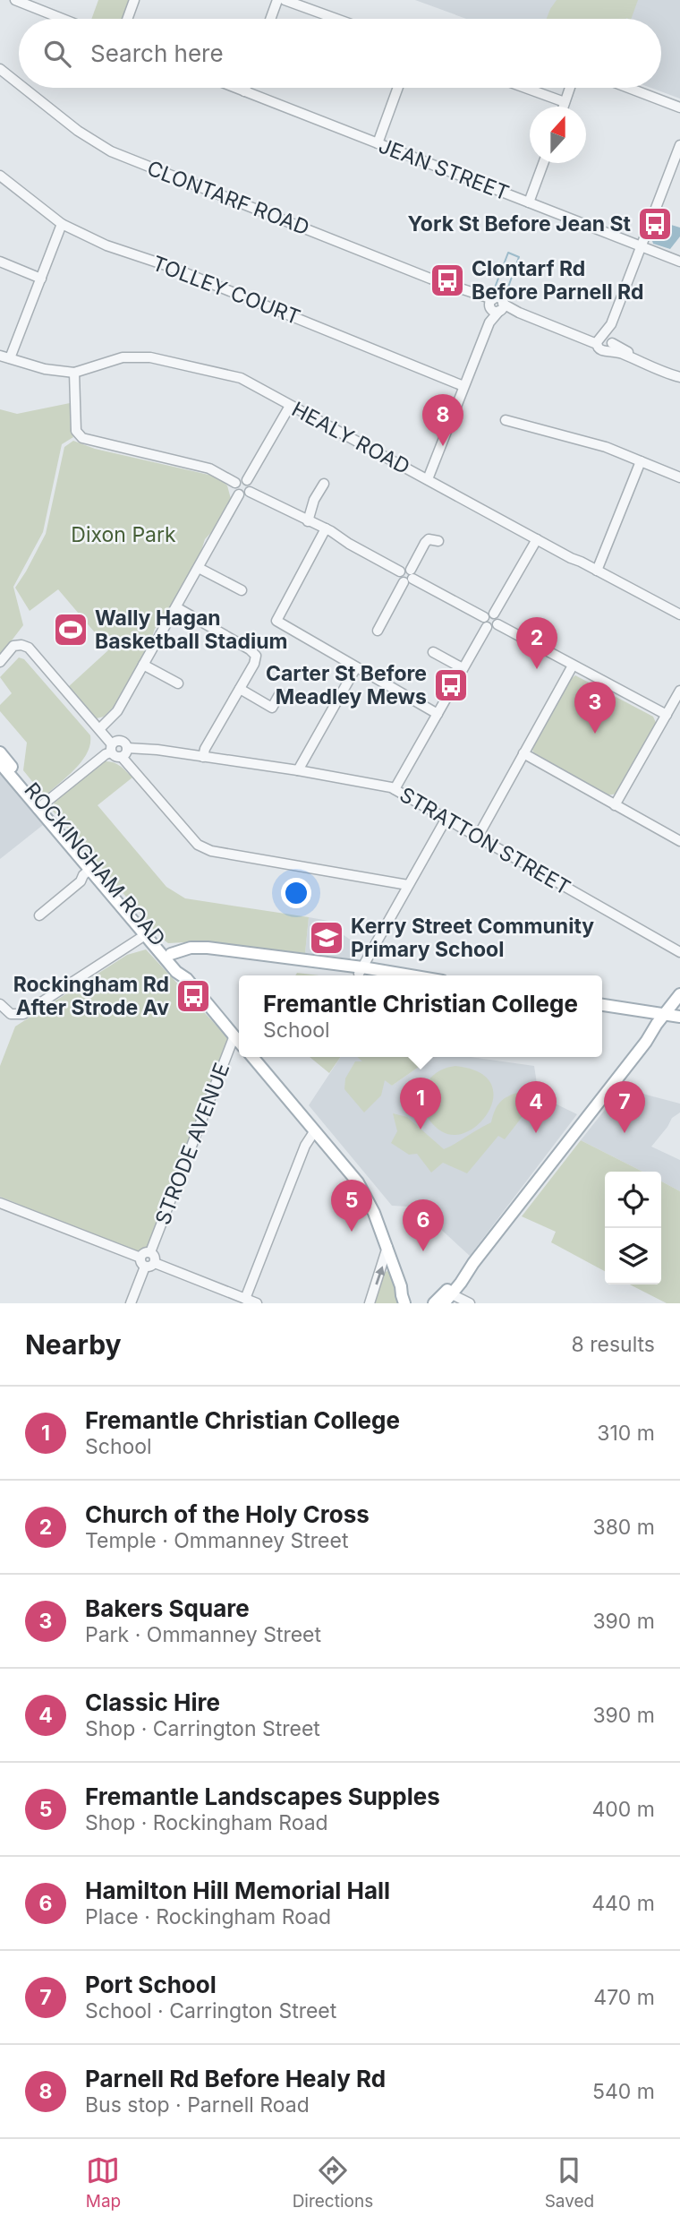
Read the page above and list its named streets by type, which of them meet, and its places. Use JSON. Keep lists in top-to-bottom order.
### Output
{
  "streets": {
    "main road": ["ROCKINGHAM ROAD"],
    "street": [
      "JEAN STREET",
      "CLONTARF ROAD",
      "TOLLEY COURT",
      "HEALY ROAD",
      "STRATTON STREET",
      "STRODE AVENUE"
    ]
  },
  "crossings": [
    ["ROCKINGHAM ROAD", "STRODE AVENUE"]
  ],
  "parks": ["Dixon Park"],
  "places": {
    "bus stop": [
      "York St Before Jean St",
      "Clontarf Rd Before Parnell Rd",
      "Carter St Before Meadley Mews",
      "Rockingham Rd After Strode Av"
    ],
    "sports": ["Wally Hagan Basketball Stadium"],
    "school or university": ["Kerry Street Community Primary School"]
  },
  "north": "top",
  "page": {
    "search": "Search here",
    "pins": [
      "8",
      "2",
      "3",
      "1",
      "4",
      "7",
      "5",
      "6"
    ],
    "popup": ["Fremantle Christian College", "School"],
    "heading": ["Nearby", "8 results"],
    "list": [
      {
        "mark": "1",
        "name": "Fremantle Christian College",
        "note": "School",
        "value": "310 m"
      },
      {
        "mark": "2",
        "name": "Church of the Holy Cross",
        "note": "Temple · Ommanney Street",
        "value": "380 m"
      },
      {
        "mark": "3",
        "name": "Bakers Square",
        "note": "Park · Ommanney Street",
        "value": "390 m"
      },
      {
        "mark": "4",
        "name": "Classic Hire",
        "note": "Shop · Carrington Street",
        "value": "390 m"
      },
      {
        "mark": "5",
        "name": "Fremantle Landscapes Supples",
        "note": "Shop · Rockingham Road",
        "value": "400 m"
      },
      {
        "mark": "6",
        "name": "Hamilton Hill Memorial Hall",
        "note": "Place · Rockingham Road",
        "value": "440 m"
      },
      {
        "mark": "7",
        "name": "Port School",
        "note": "School · Carrington Street",
        "value": "470 m"
      },
      {
        "mark": "8",
        "name": "Parnell Rd Before Healy Rd",
        "note": "Bus stop · Parnell Road",
        "value": "540 m"
      }
    ],
    "nav": ["Map", "Directions", "Saved"]
  }
}
